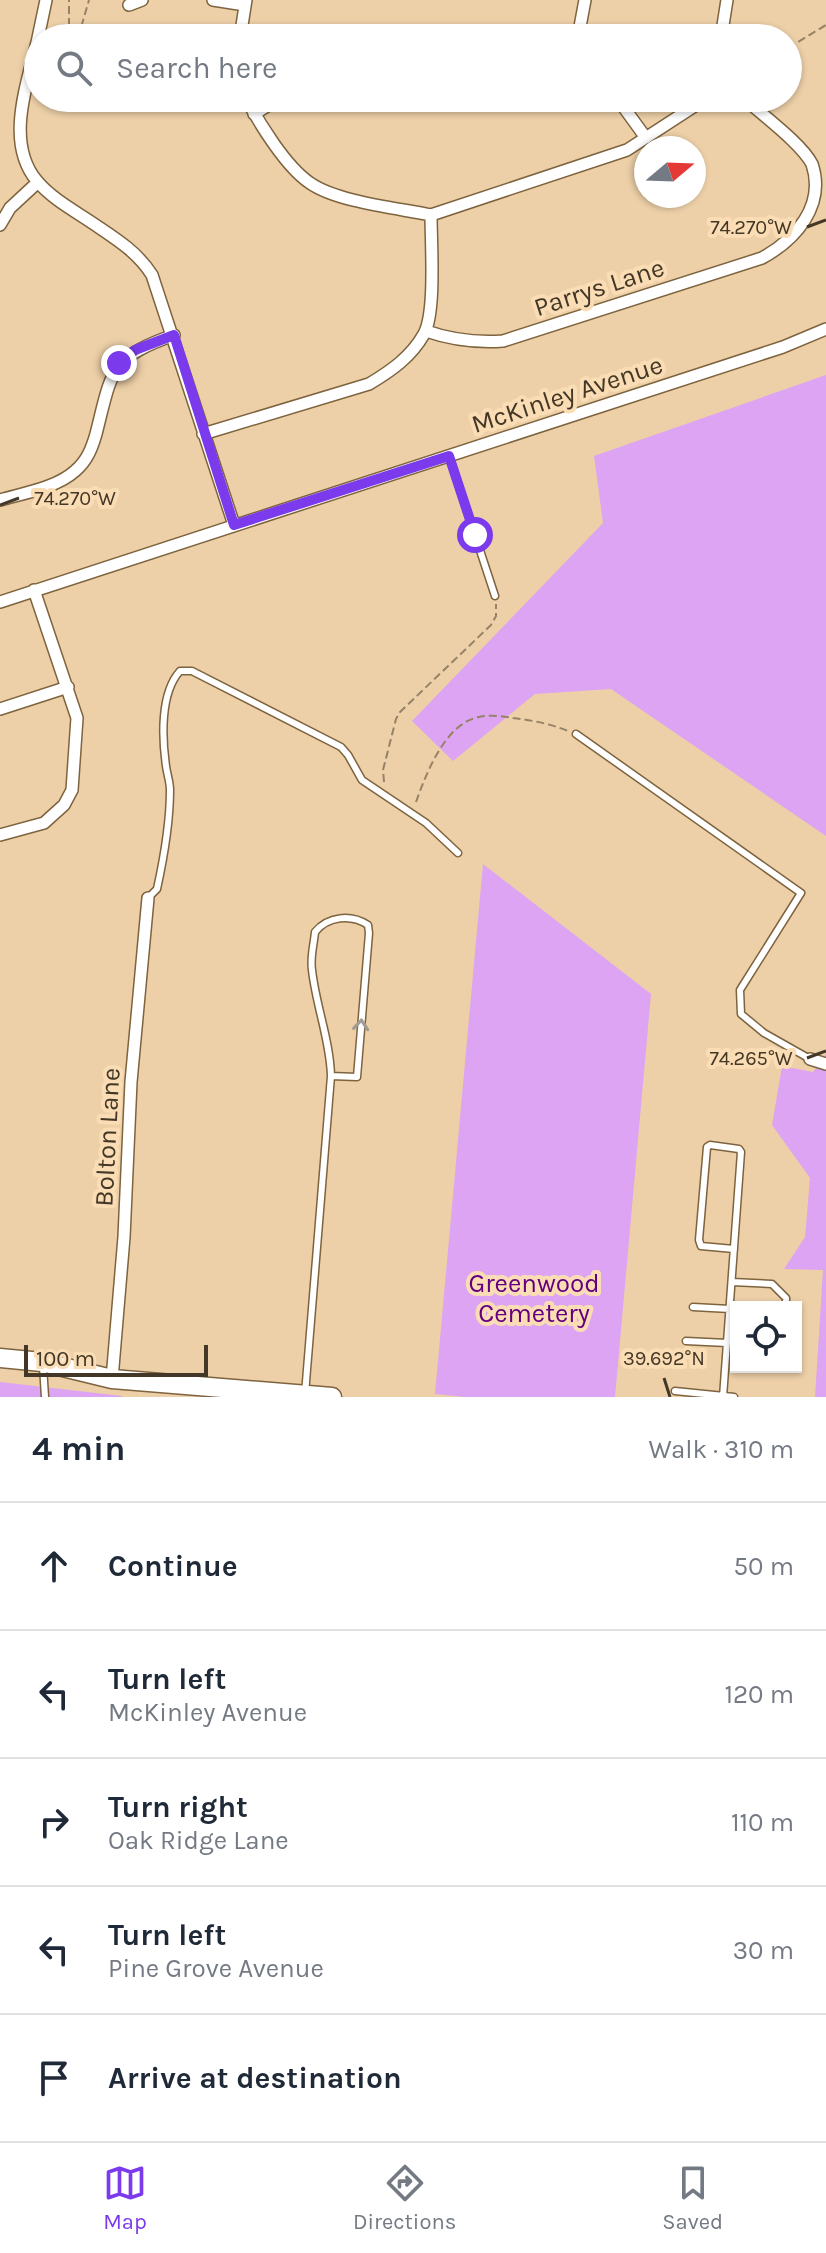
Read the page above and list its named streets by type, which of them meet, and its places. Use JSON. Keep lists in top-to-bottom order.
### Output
{
  "streets": {
    "street": ["Parrys Lane", "McKinley Avenue", "Bolton Lane"]
  },
  "parks": ["Greenwood Cemetery"],
  "scale_bar": "100 m",
  "north": "right",
  "page": {
    "search": "Search here",
    "scale": "100 m",
    "heading": ["4 min", "Walk · 310 m"],
    "list": [
      ["Continue", "50 m"],
      ["Turn left", "McKinley Avenue", "120 m"],
      ["Turn right", "Oak Ridge Lane", "110 m"],
      ["Turn left", "Pine Grove Avenue", "30 m"],
      "Arrive at destination"
    ],
    "nav": ["Map", "Directions", "Saved"]
  },
  "coordinates": ["74.270°W", "74.265°W", "39.692°N"]
}
